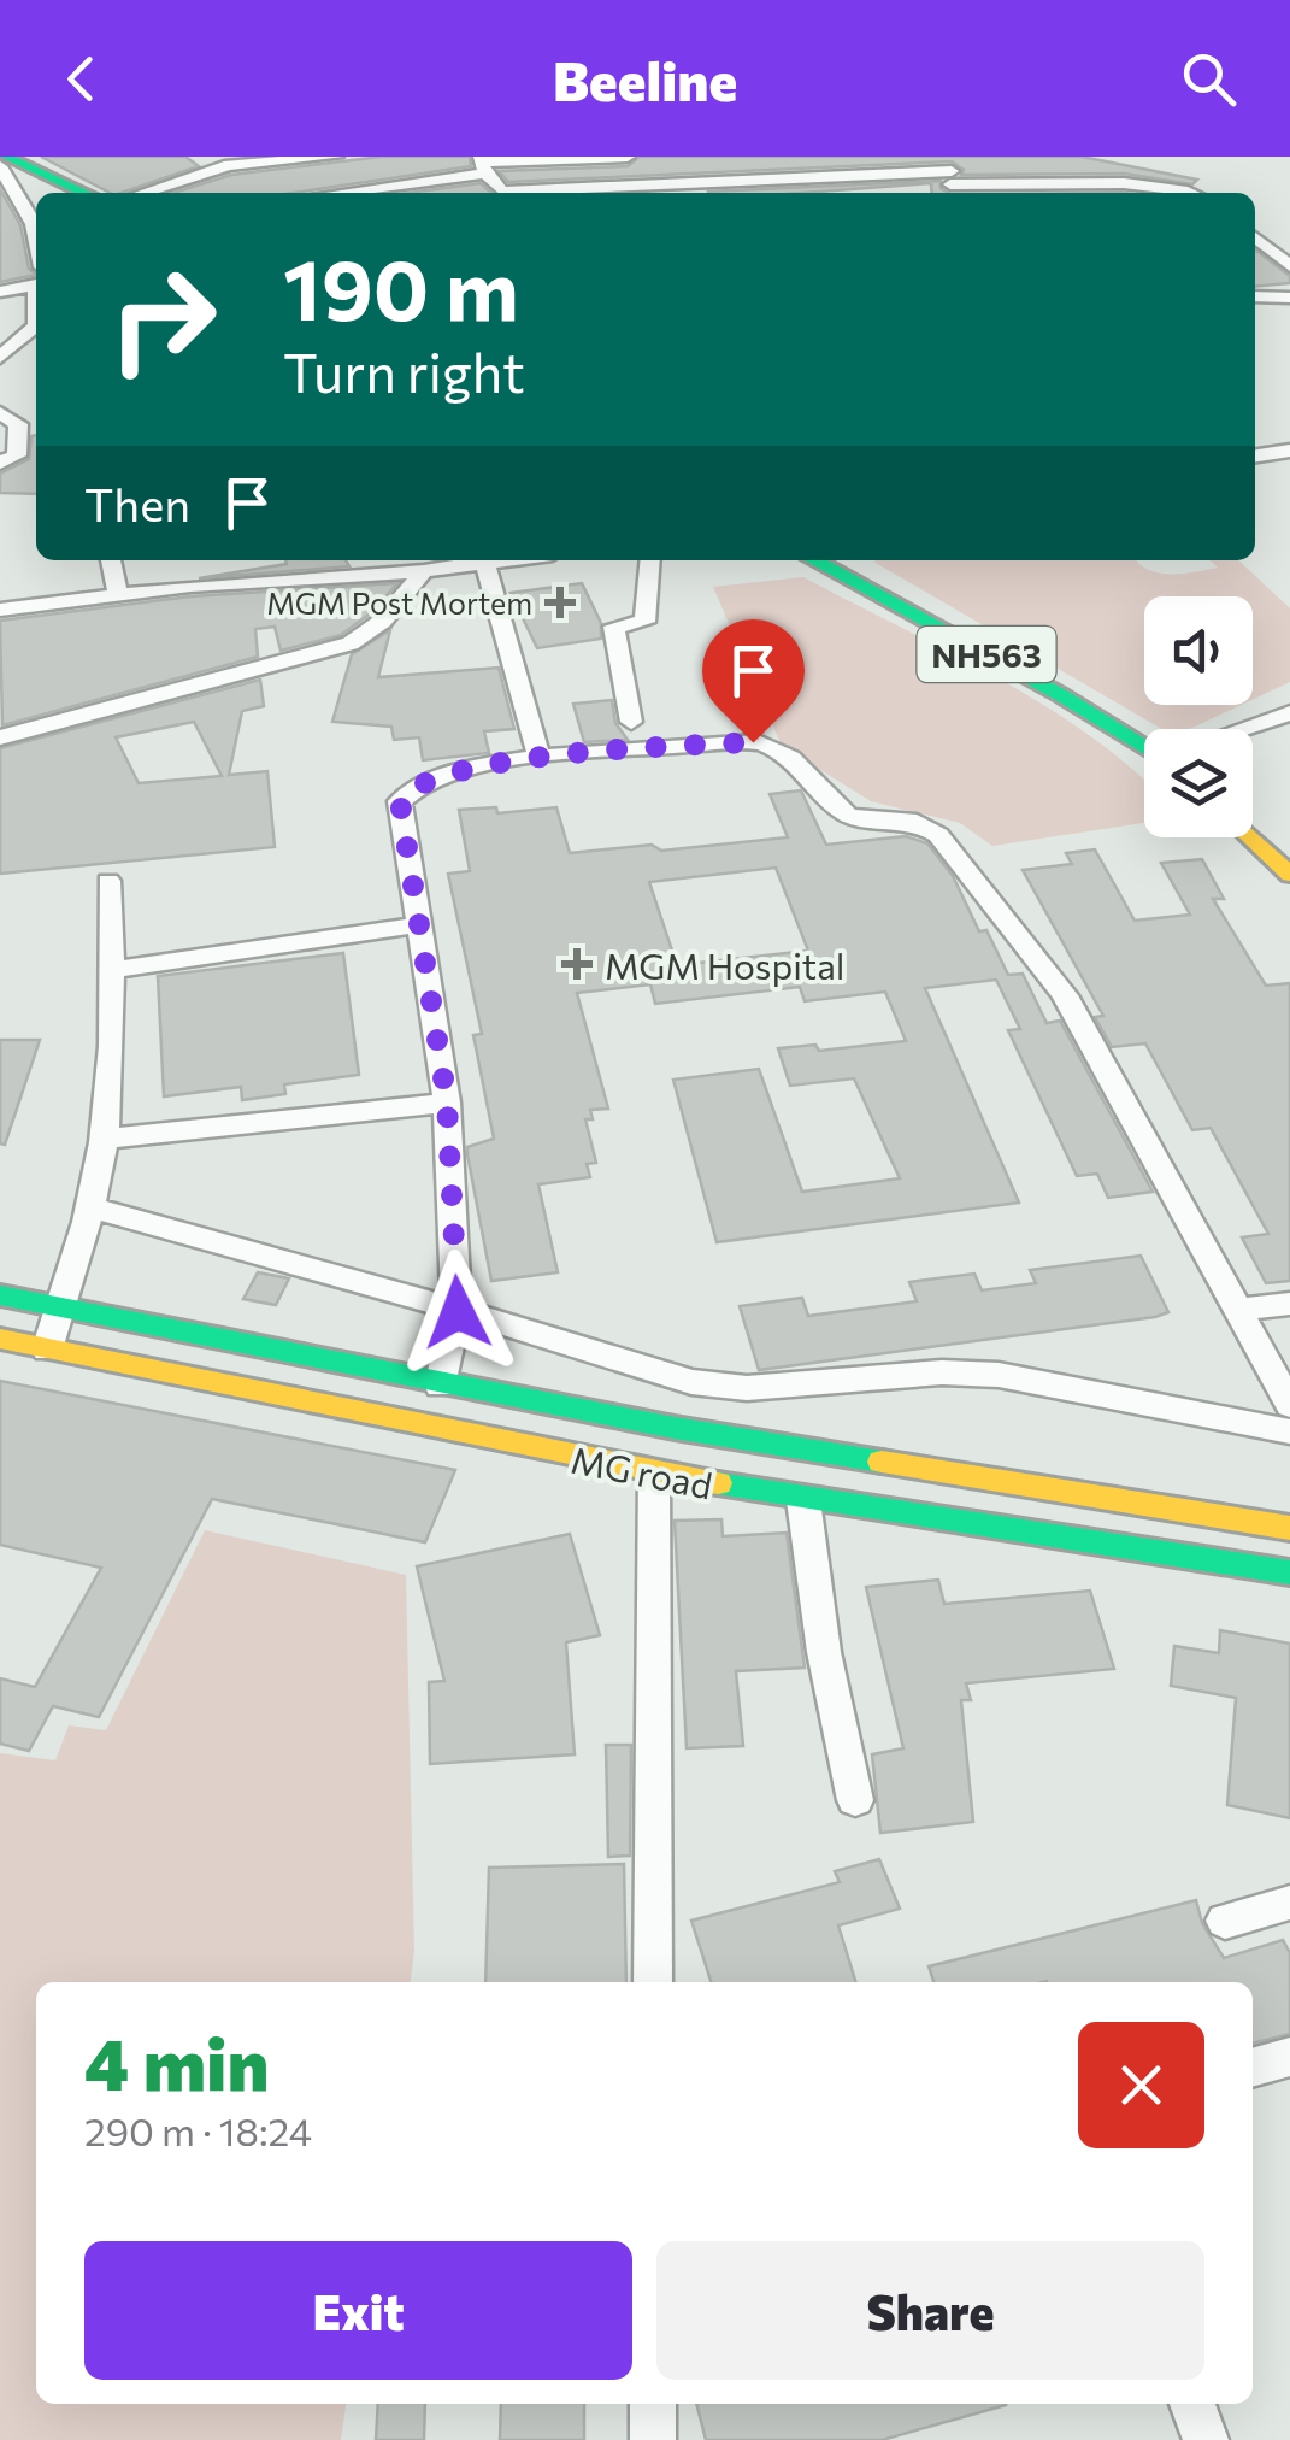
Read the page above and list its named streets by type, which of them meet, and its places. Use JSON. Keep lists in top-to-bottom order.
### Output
{
  "streets": {
    "main road": ["NH563", "MG road"]
  },
  "places": {
    "health": ["MGM Post Mortem", "MGM Hospital"]
  },
  "page": {
    "header": "Beeline",
    "turn": ["190 m", "Turn right"],
    "then": "Then",
    "heading": ["4 min", "290 m · 18:24"],
    "buttons": ["Exit", "Share"]
  }
}
